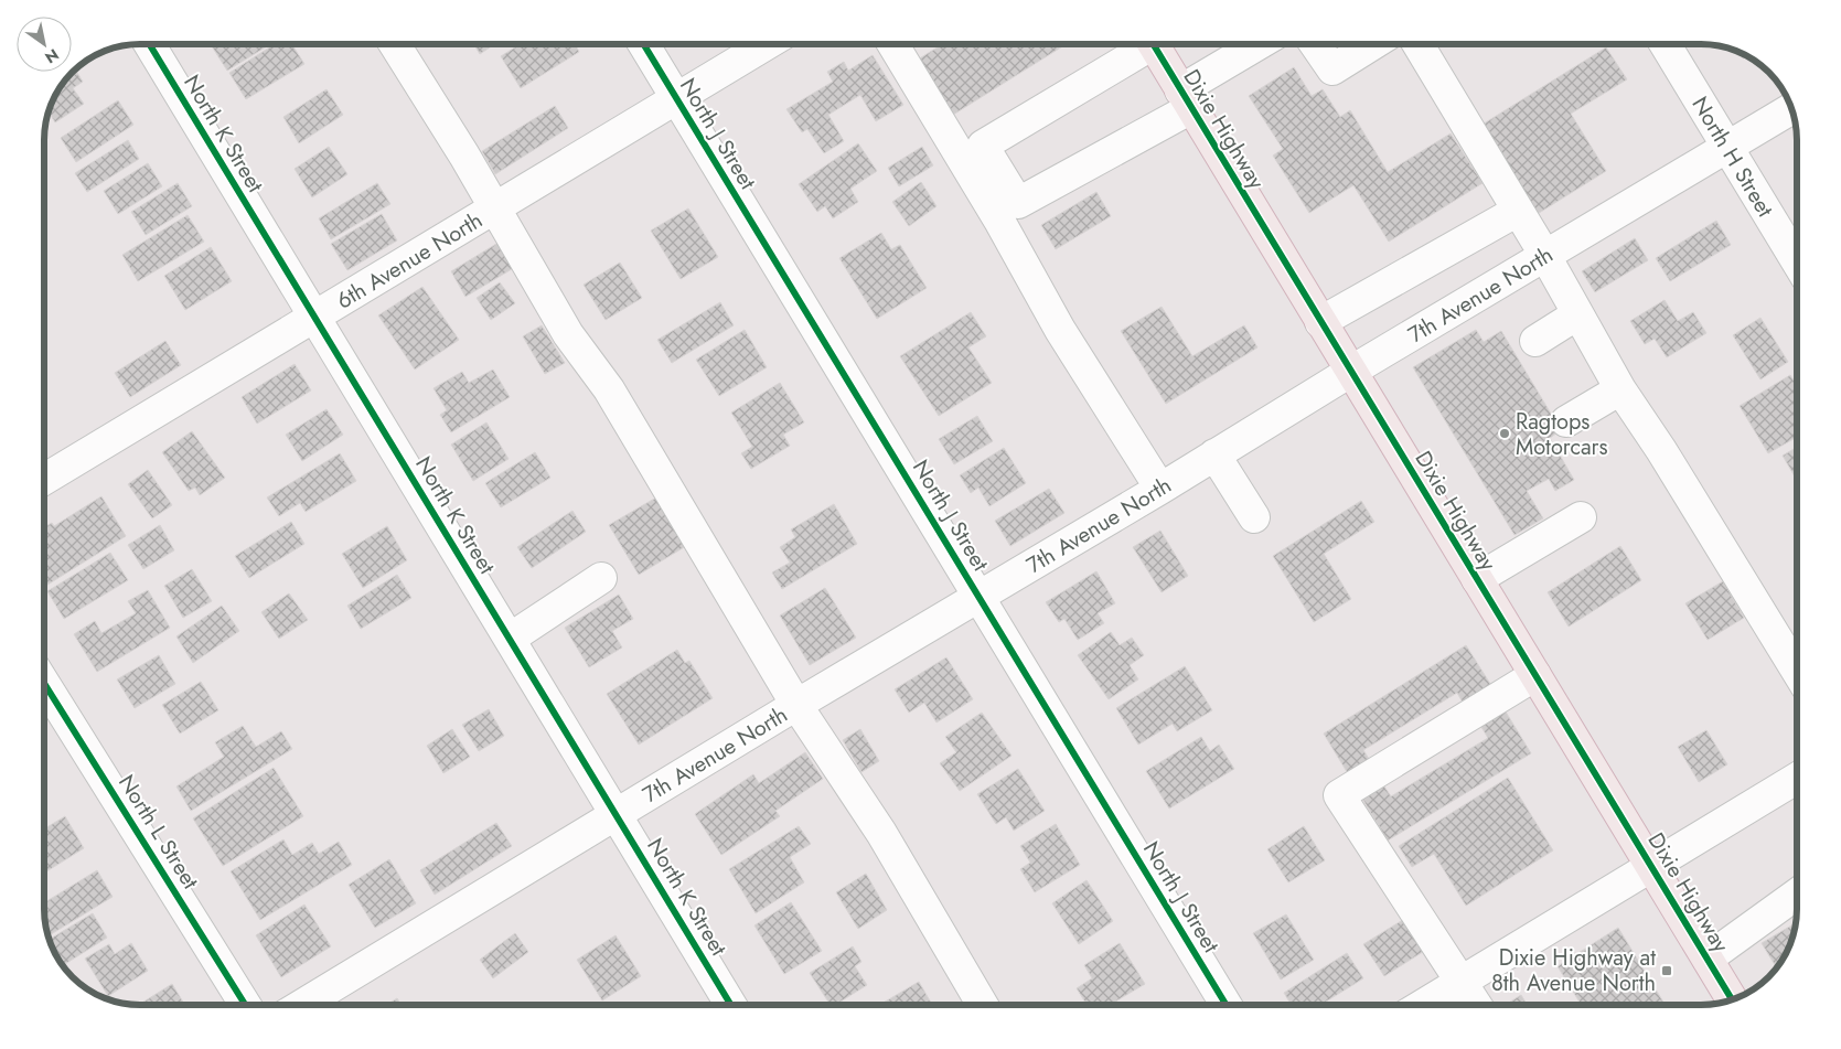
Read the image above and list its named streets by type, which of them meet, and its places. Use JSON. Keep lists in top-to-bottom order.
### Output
{
  "streets": {
    "main road": ["Dixie Highway"],
    "street": [
      "North K Street",
      "North J Street",
      "North H Street",
      "6th Avenue North",
      "7th Avenue North",
      "North L Street"
    ]
  },
  "crossings": [
    ["Dixie Highway", "7th Avenue North"],
    ["North K Street", "6th Avenue North"],
    ["North K Street", "7th Avenue North"],
    ["North J Street", "6th Avenue North"],
    ["North J Street", "7th Avenue North"],
    ["North H Street", "7th Avenue North"]
  ],
  "places": {
    "other": ["Ragtops Motorcars"],
    "transit": ["Dixie Highway at 8th Avenue North"]
  },
  "north": "bottom right"
}
